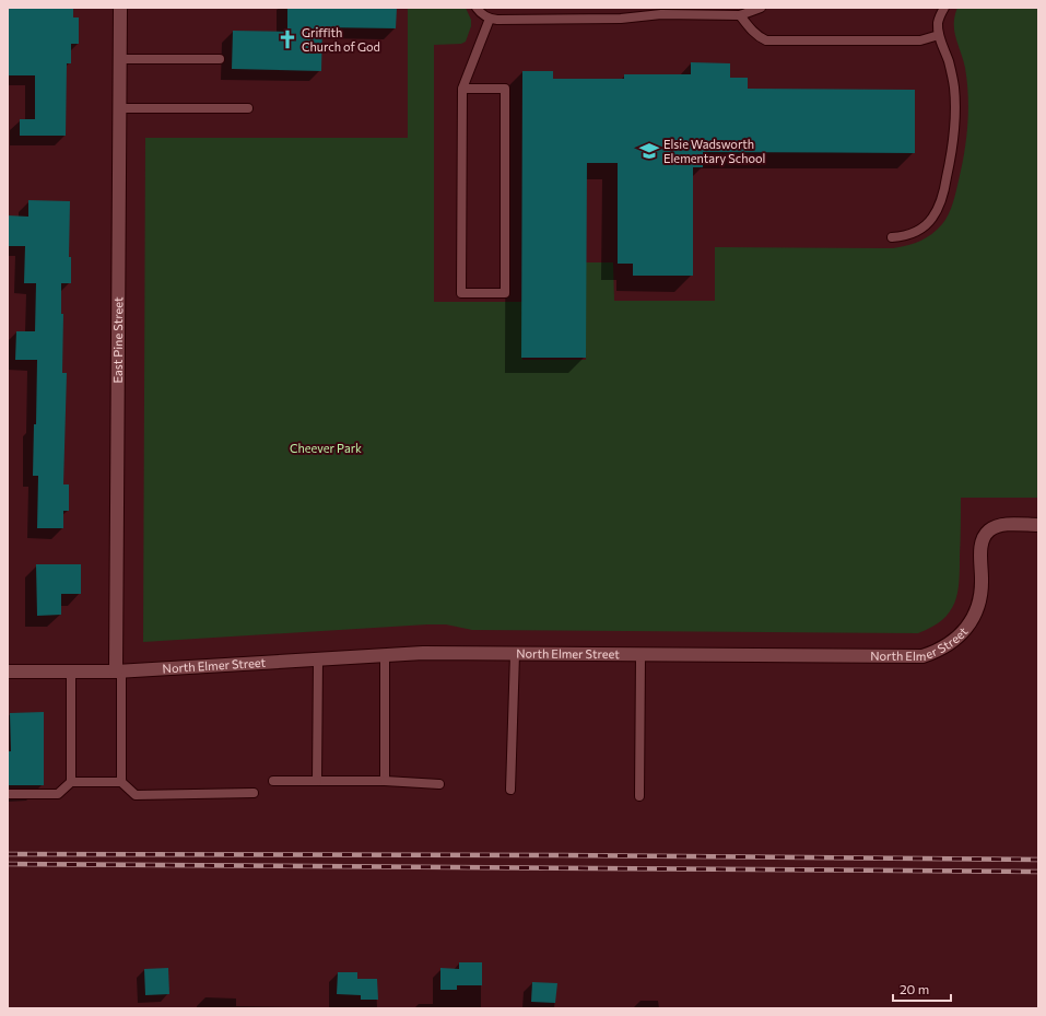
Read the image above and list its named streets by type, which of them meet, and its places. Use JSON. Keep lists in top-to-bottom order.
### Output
{
  "streets": {
    "street": ["East Pine Street", "North Elmer Street"]
  },
  "crossings": [
    ["East Pine Street", "North Elmer Street"]
  ],
  "parks": ["Cheever Park"],
  "places": {
    "church": ["Griffith Church of God"],
    "school or university": ["Elsie Wadsworth Elementary School"]
  },
  "scale_bar": "20 m"
}
